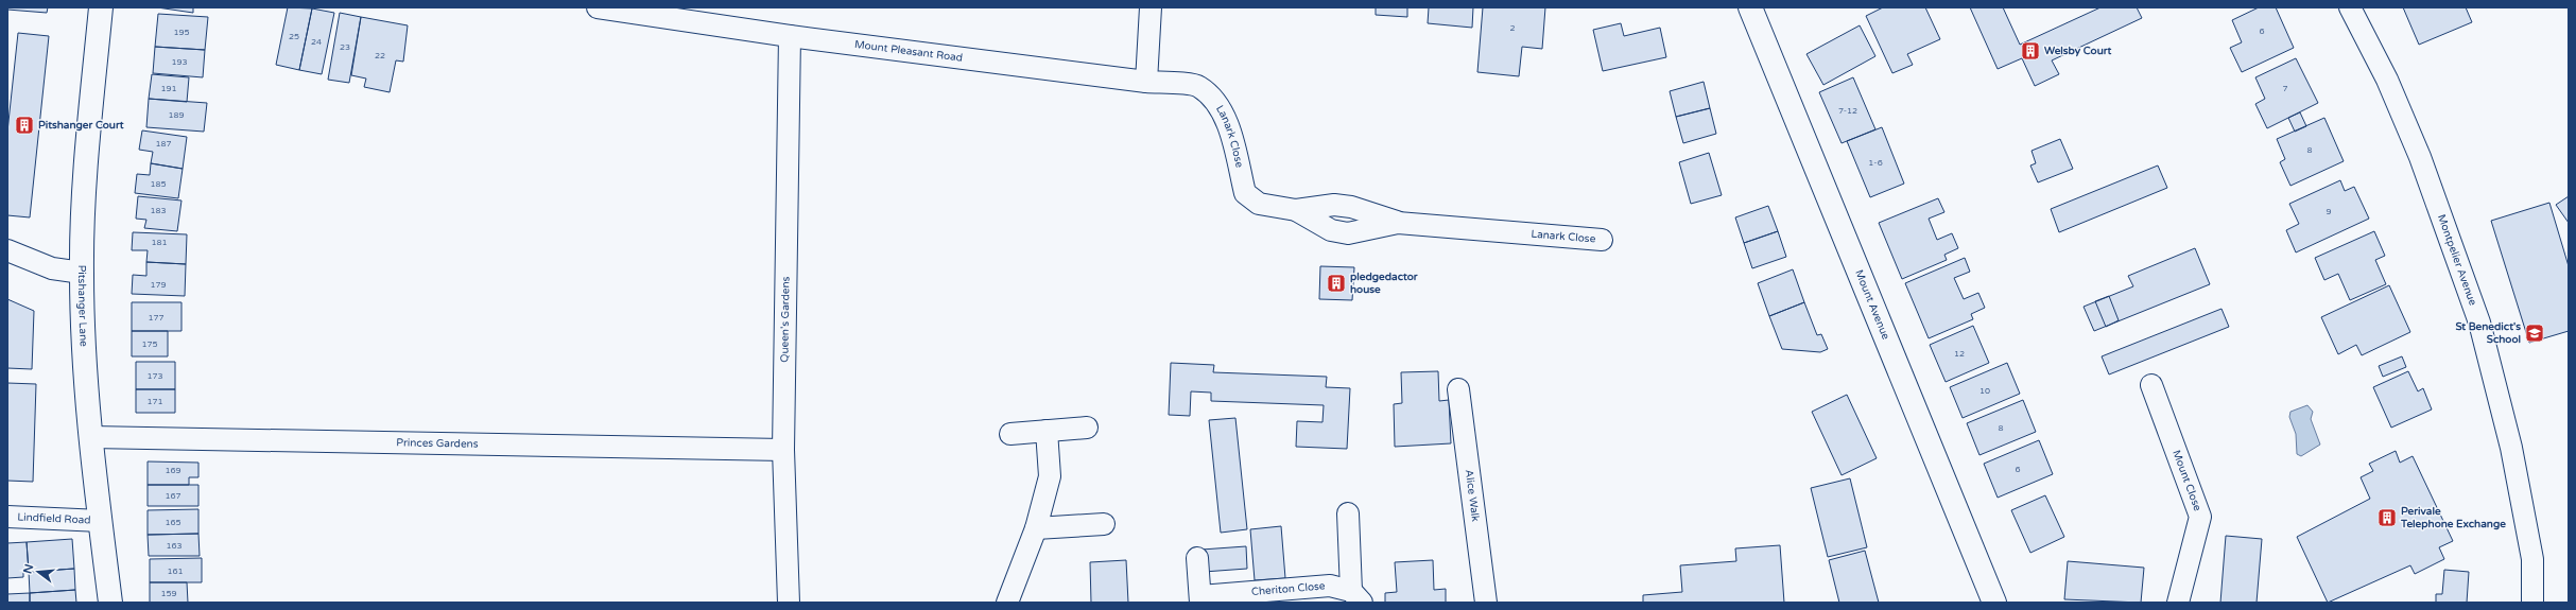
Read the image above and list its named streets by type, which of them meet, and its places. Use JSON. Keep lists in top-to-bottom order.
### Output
{
  "streets": {
    "street": [
      "Mount Pleasant Road",
      "Lanark Close",
      "Montpelier Avenue",
      "Pitshanger Lane",
      "Mount Avenue",
      "Queen's Gardens",
      "Princes Gardens",
      "Mount Close",
      "Alice Walk",
      "Lindfield Road",
      "Cheriton Close"
    ]
  },
  "crossings": [
    ["Mount Pleasant Road", "Lanark Close"],
    ["Mount Pleasant Road", "Queen's Gardens"],
    ["Pitshanger Lane", "Princes Gardens"],
    ["Pitshanger Lane", "Lindfield Road"],
    ["Queen's Gardens", "Princes Gardens"]
  ],
  "places": {
    "building": [
      "Welsby Court",
      "Pitshanger Court",
      "pledgedactor house",
      "Perivale Telephone Exchange"
    ],
    "school or university": ["St Benedict's School"]
  },
  "house_numbers": [
    "2",
    "6",
    "195",
    "25",
    "24",
    "23",
    "22",
    "193",
    "191",
    "7",
    "7-12",
    "189",
    "187",
    "8",
    "1-6",
    "185",
    "183",
    "9",
    "181",
    "179",
    "177",
    "175",
    "12",
    "173",
    "10",
    "171",
    "8",
    "6",
    "169",
    "167",
    "165",
    "163",
    "161",
    "159"
  ],
  "north": "left"
}
